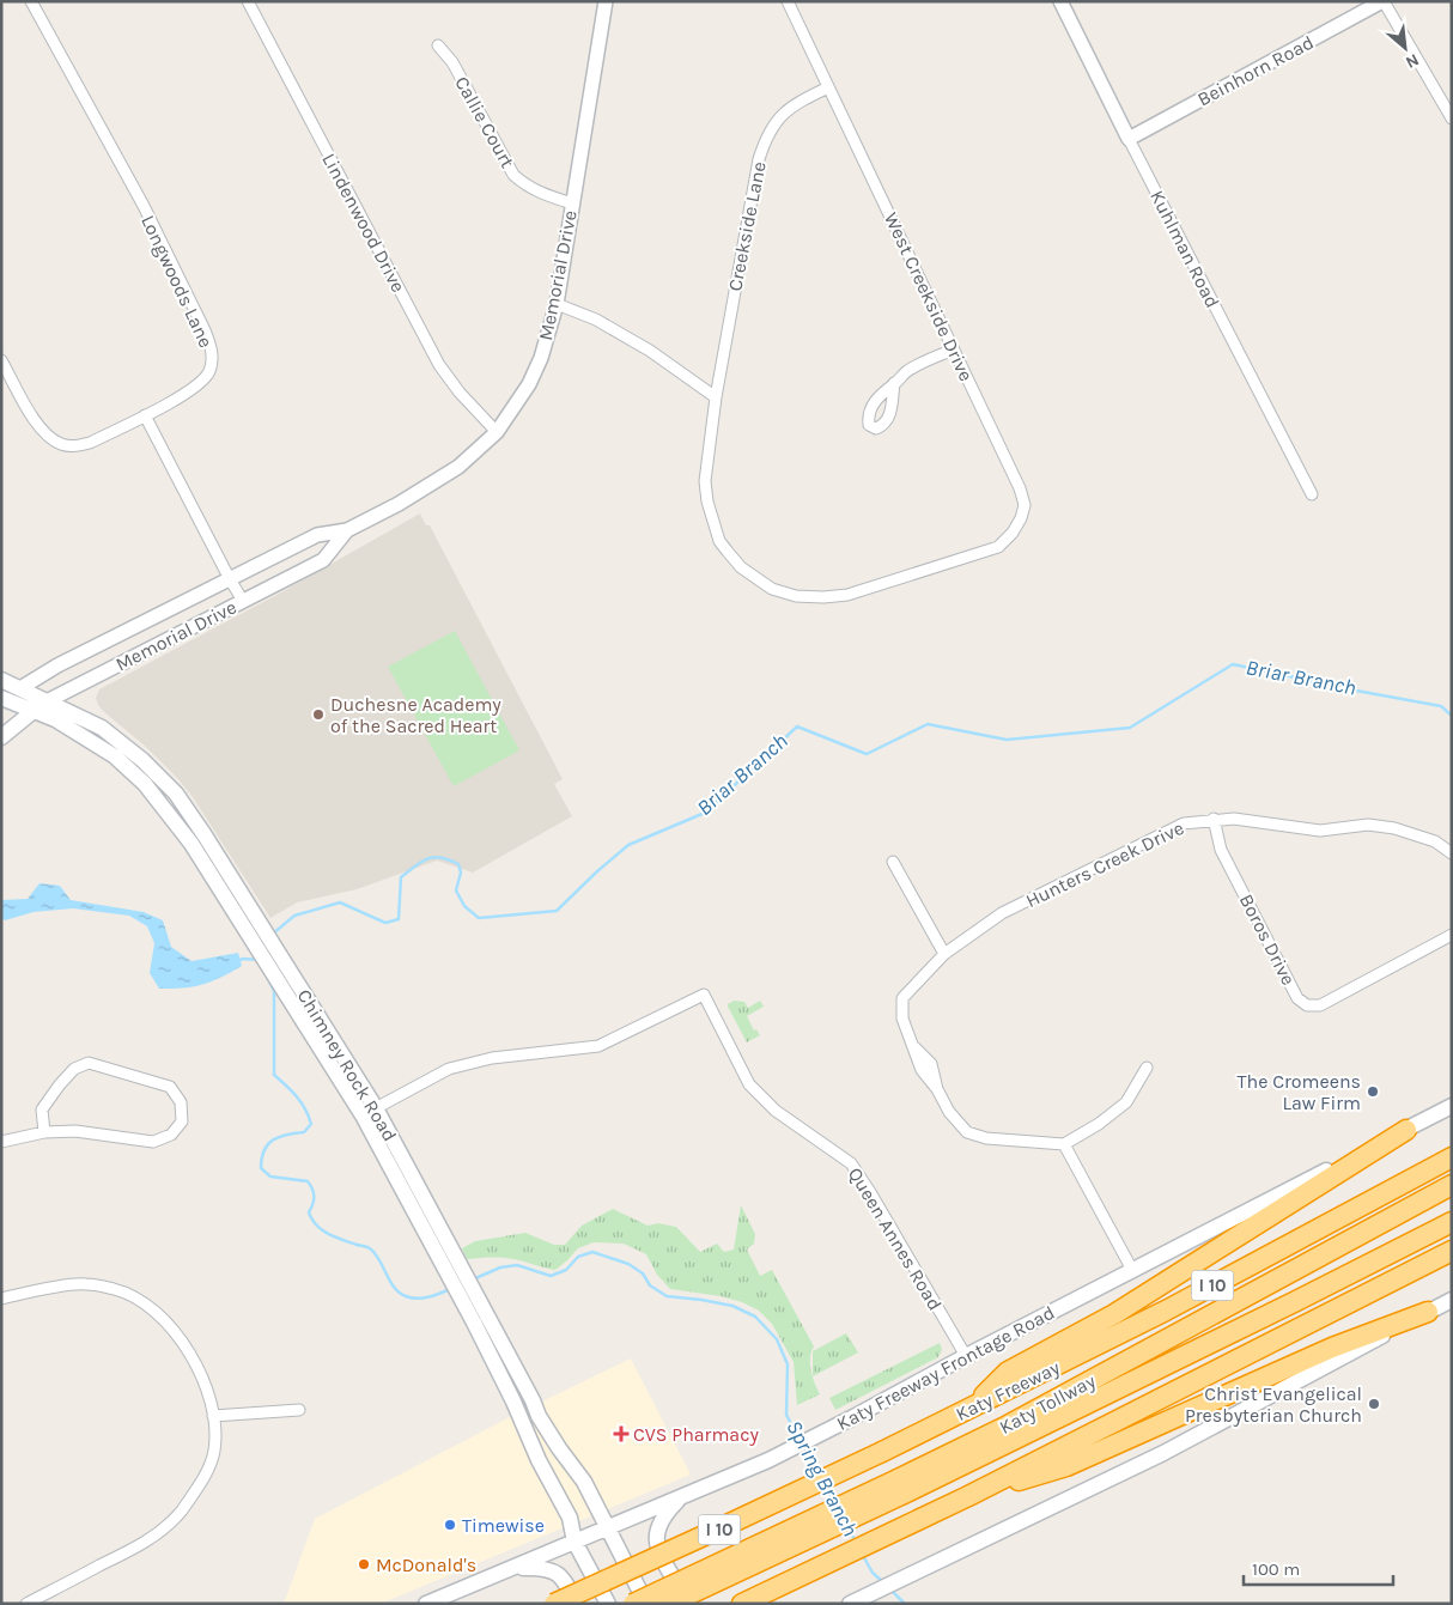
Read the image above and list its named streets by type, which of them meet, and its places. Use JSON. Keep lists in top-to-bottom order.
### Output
{
  "streets": {
    "highway": ["I 10", "Katy Freeway", "Katy Tollway"],
    "main road": ["Memorial Drive", "Chimney Rock Road", "Katy Freeway Frontage Road"],
    "street": [
      "Beinhorn Road",
      "Callie Court",
      "Lindenwood Drive",
      "Creekside Lane",
      "Kuhlman Road",
      "Longwoods Lane",
      "West Creekside Drive",
      "Hunters Creek Drive",
      "Boros Drive",
      "Queen Annes Road"
    ]
  },
  "crossings": [
    ["Beinhorn Road", "Kuhlman Road"],
    ["Callie Court", "Memorial Drive"],
    ["Lindenwood Drive", "Memorial Drive"],
    ["Creekside Lane", "West Creekside Drive"],
    ["Memorial Drive", "Chimney Rock Road"],
    ["Hunters Creek Drive", "Boros Drive"],
    ["Chimney Rock Road", "Queen Annes Road"],
    ["Chimney Rock Road", "Katy Freeway Frontage Road"],
    ["Queen Annes Road", "Katy Freeway Frontage Road"]
  ],
  "water": ["Briar Branch", "Spring Branch"],
  "places": {
    "other": [
      "Duchesne Academy of the Sacred Heart",
      "The Cromeens Law Firm",
      "Christ Evangelical Presbyterian Church",
      "Timewise",
      "McDonald's"
    ],
    "health": ["CVS Pharmacy"]
  },
  "scale_bar": "100 m",
  "north": "bottom right"
}
